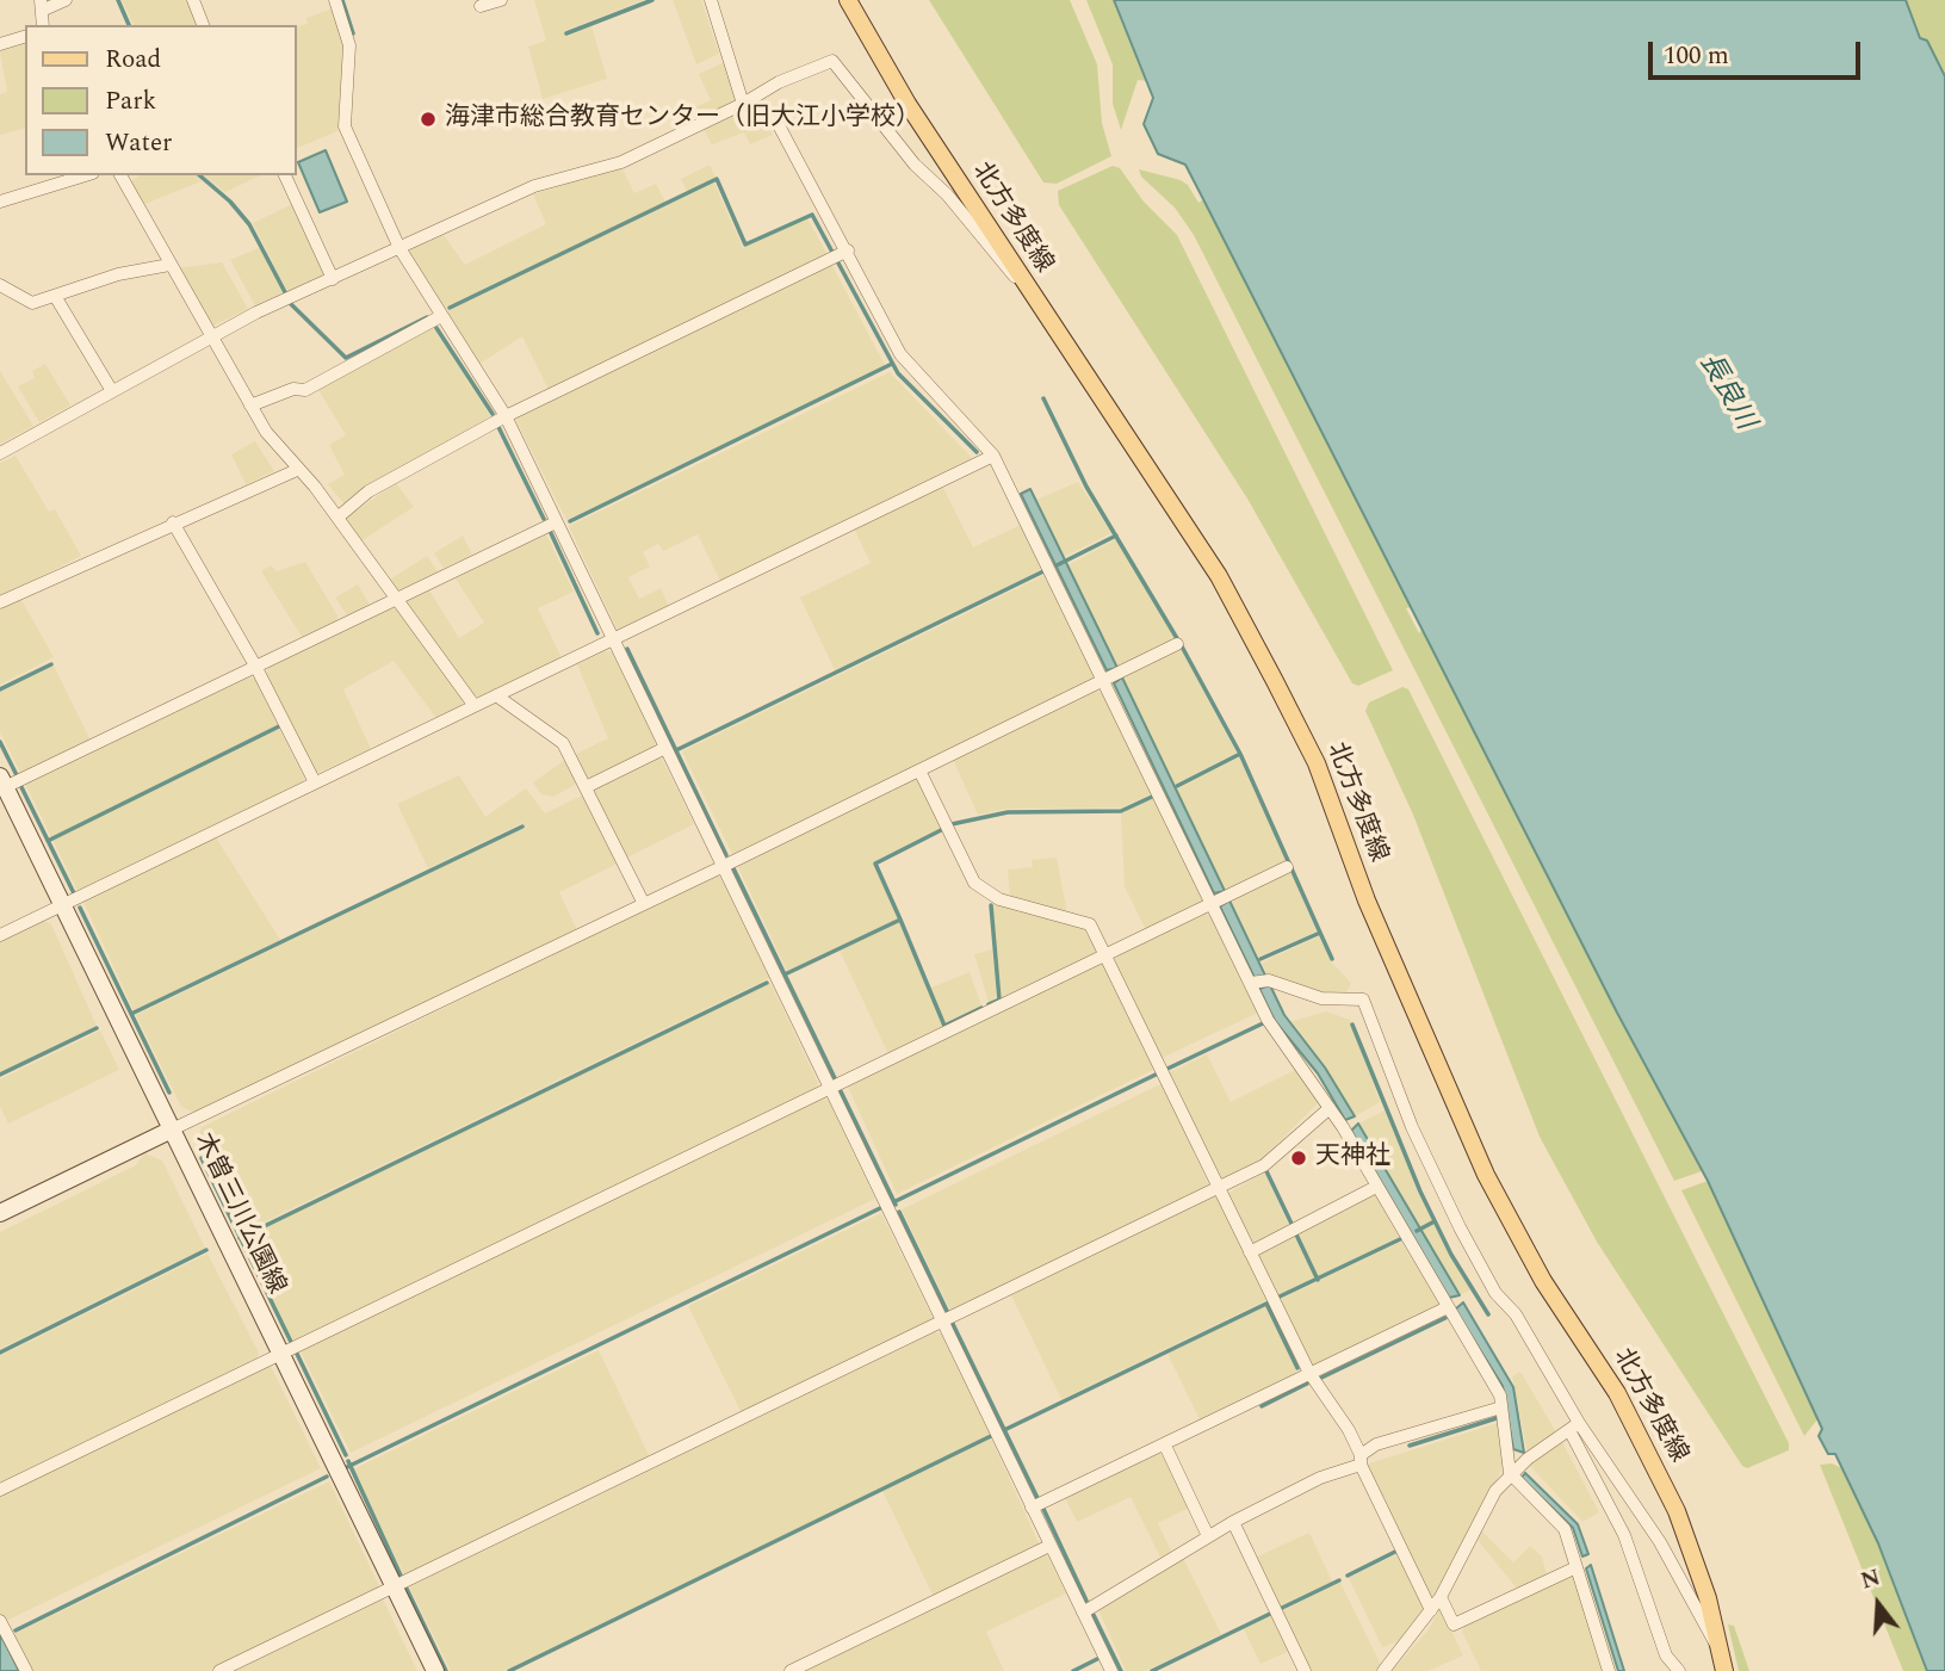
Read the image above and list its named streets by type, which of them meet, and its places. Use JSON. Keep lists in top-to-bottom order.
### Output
{
  "streets": {
    "main road": ["北方多度線", "木曽三川公園線"]
  },
  "water": ["長良川"],
  "places": ["海津市総合教育センター（旧大江小学校）", "天神社"],
  "legend": ["Road", "Park", "Water"],
  "scale_bar": "100 m",
  "north": "top"
}
